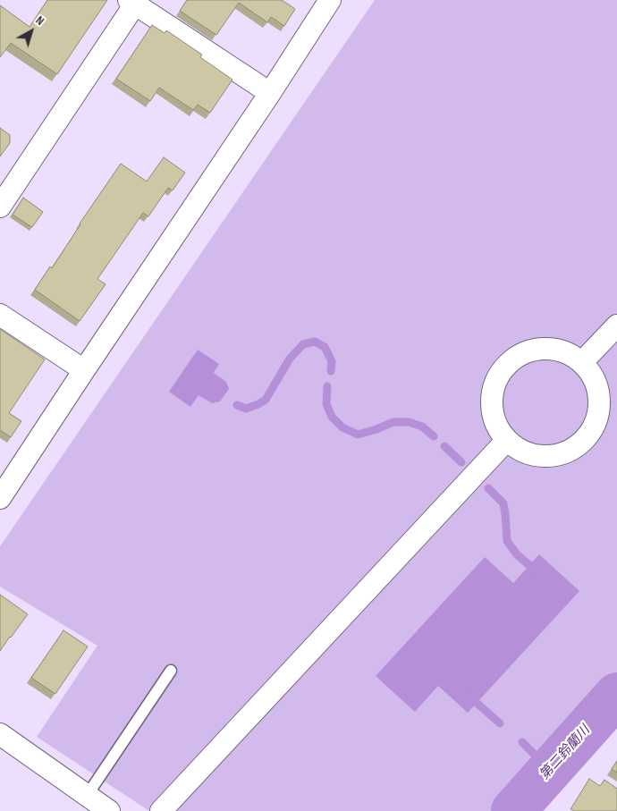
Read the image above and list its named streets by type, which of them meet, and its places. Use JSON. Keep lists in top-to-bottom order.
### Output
{
  "water": ["第二鈴蘭川"],
  "north": "top right"
}
